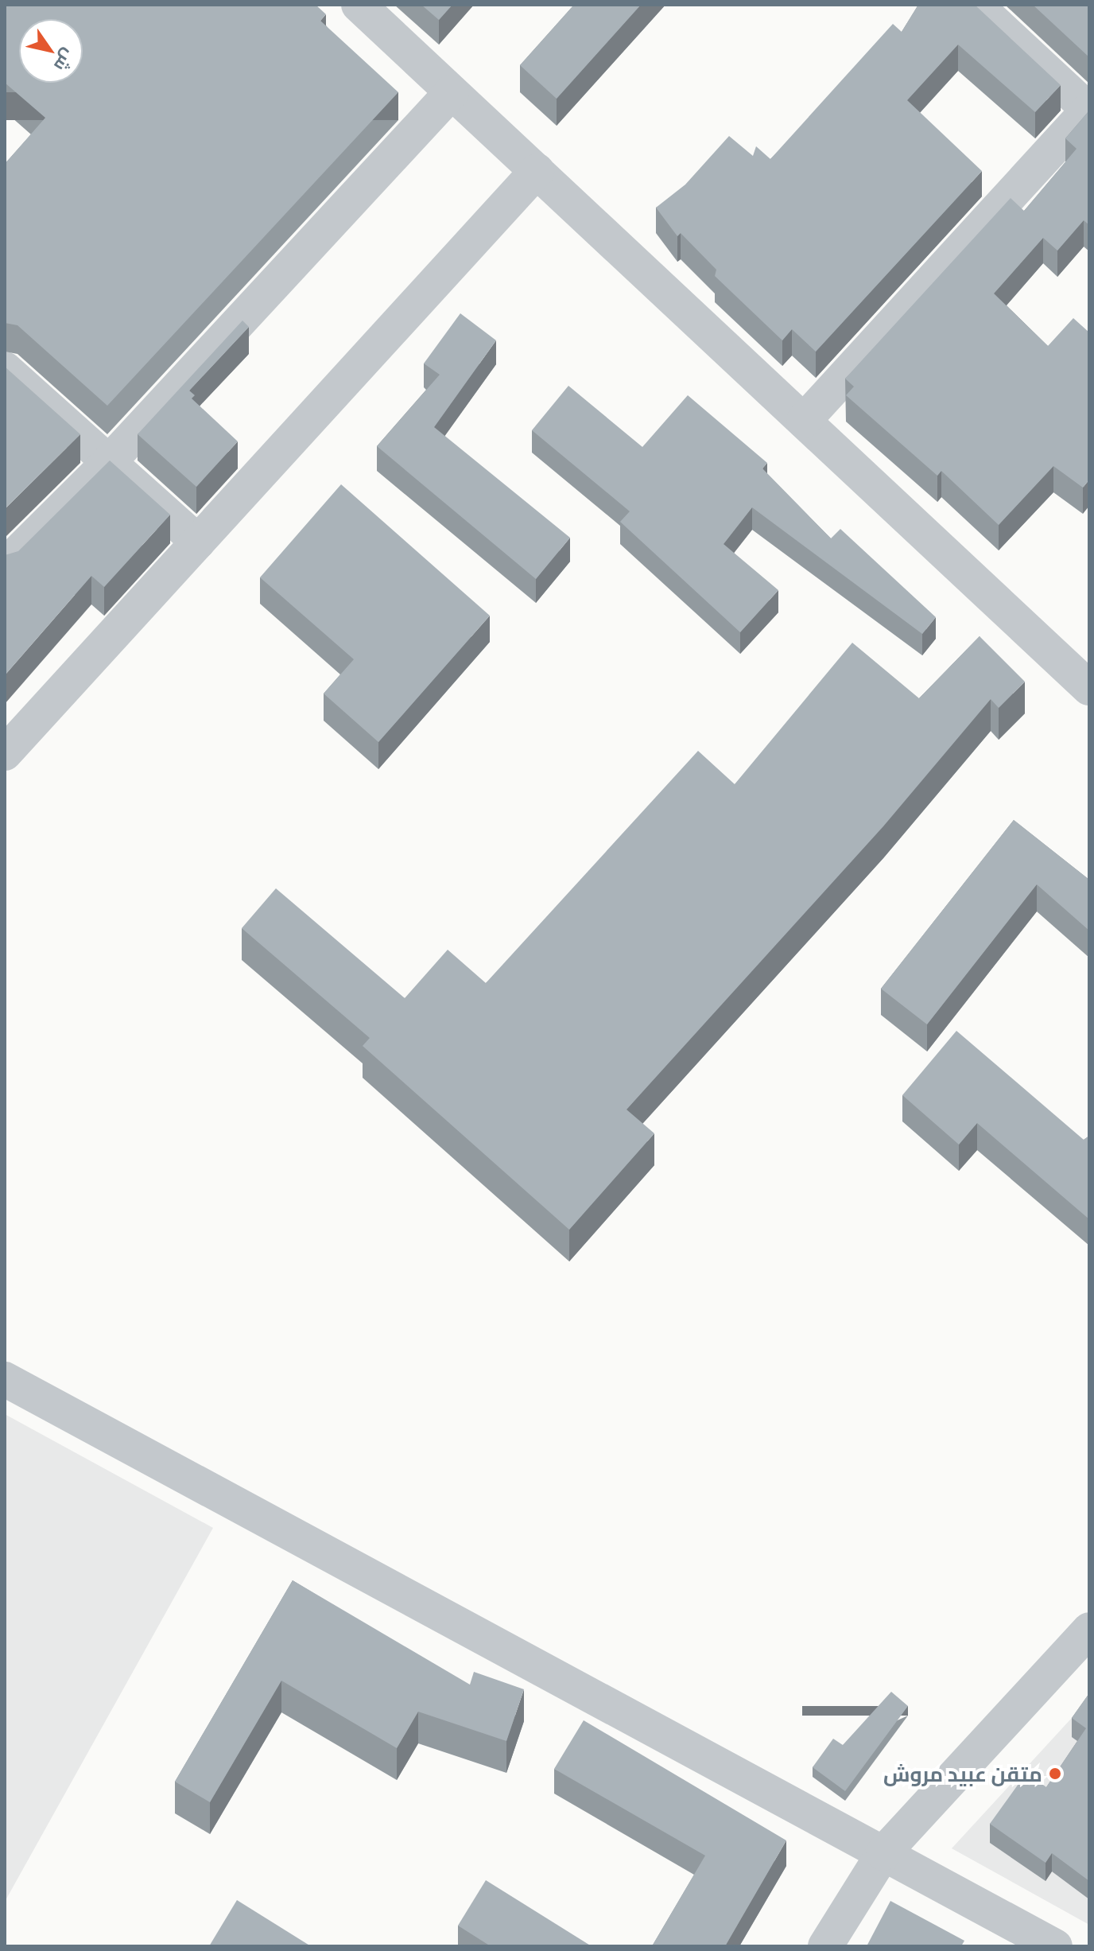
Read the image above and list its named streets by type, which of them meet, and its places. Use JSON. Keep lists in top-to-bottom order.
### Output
{
  "places": ["متقن عبيد مروش"],
  "north": "bottom right"
}
